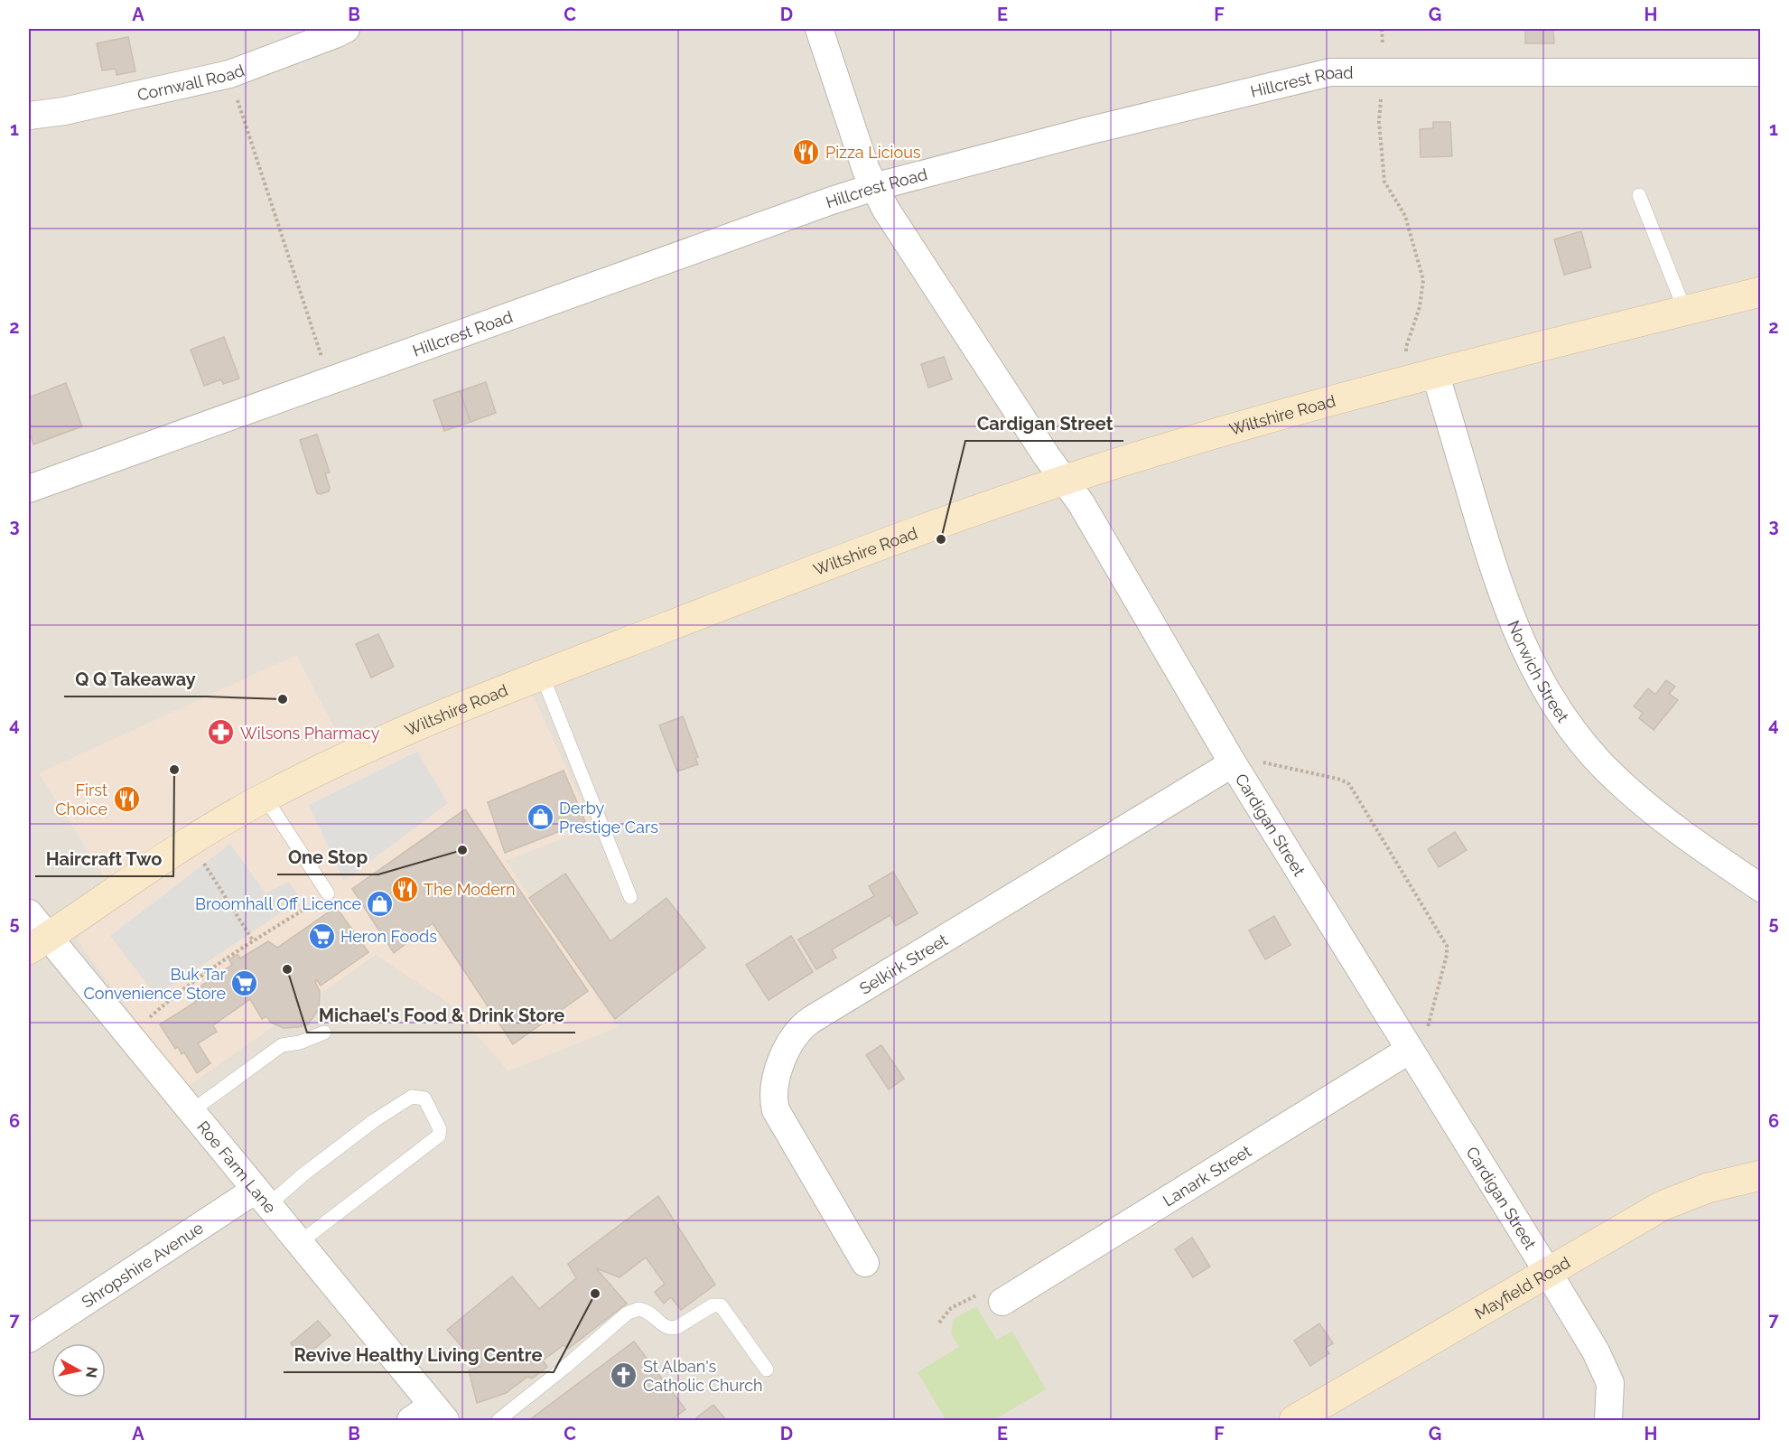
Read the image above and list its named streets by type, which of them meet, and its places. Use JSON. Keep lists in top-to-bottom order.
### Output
{
  "streets": {
    "street": [
      "Cornwall Road",
      "Hillcrest Road",
      "Wiltshire Road",
      "Norwich Street",
      "Cardigan Street",
      "Selkirk Street",
      "Roe Farm Lane",
      "Lanark Street",
      "Shropshire Avenue",
      "Mayfield Road"
    ]
  },
  "crossings": [
    ["Hillcrest Road", "Cardigan Street"],
    ["Wiltshire Road", "Norwich Street"],
    ["Wiltshire Road", "Cardigan Street"],
    ["Wiltshire Road", "Roe Farm Lane"],
    ["Cardigan Street", "Selkirk Street"],
    ["Cardigan Street", "Lanark Street"],
    ["Cardigan Street", "Mayfield Road"],
    ["Roe Farm Lane", "Shropshire Avenue"]
  ],
  "places": {
    "restaurant": ["Pizza Licious", "First Choice", "The Modern"],
    "other": [
      "Cardigan Street",
      "Q Q Takeaway",
      "Haircraft Two",
      "One Stop",
      "Michael's Food & Drink Store",
      "Revive Healthy Living Centre"
    ],
    "pharmacy": ["Wilsons Pharmacy"],
    "shop": ["Derby Prestige Cars", "Broomhall Off Licence"],
    "supermarket": ["Heron Foods", "Buk Tar Convenience Store"],
    "church": ["St Alban's Catholic Church"]
  },
  "north": "right",
  "grid": {
    "columns": [
      "A",
      "B",
      "C",
      "D",
      "E",
      "F",
      "G",
      "H"
    ],
    "rows": [
      "1",
      "2",
      "3",
      "4",
      "5",
      "6",
      "7"
    ]
  }
}
